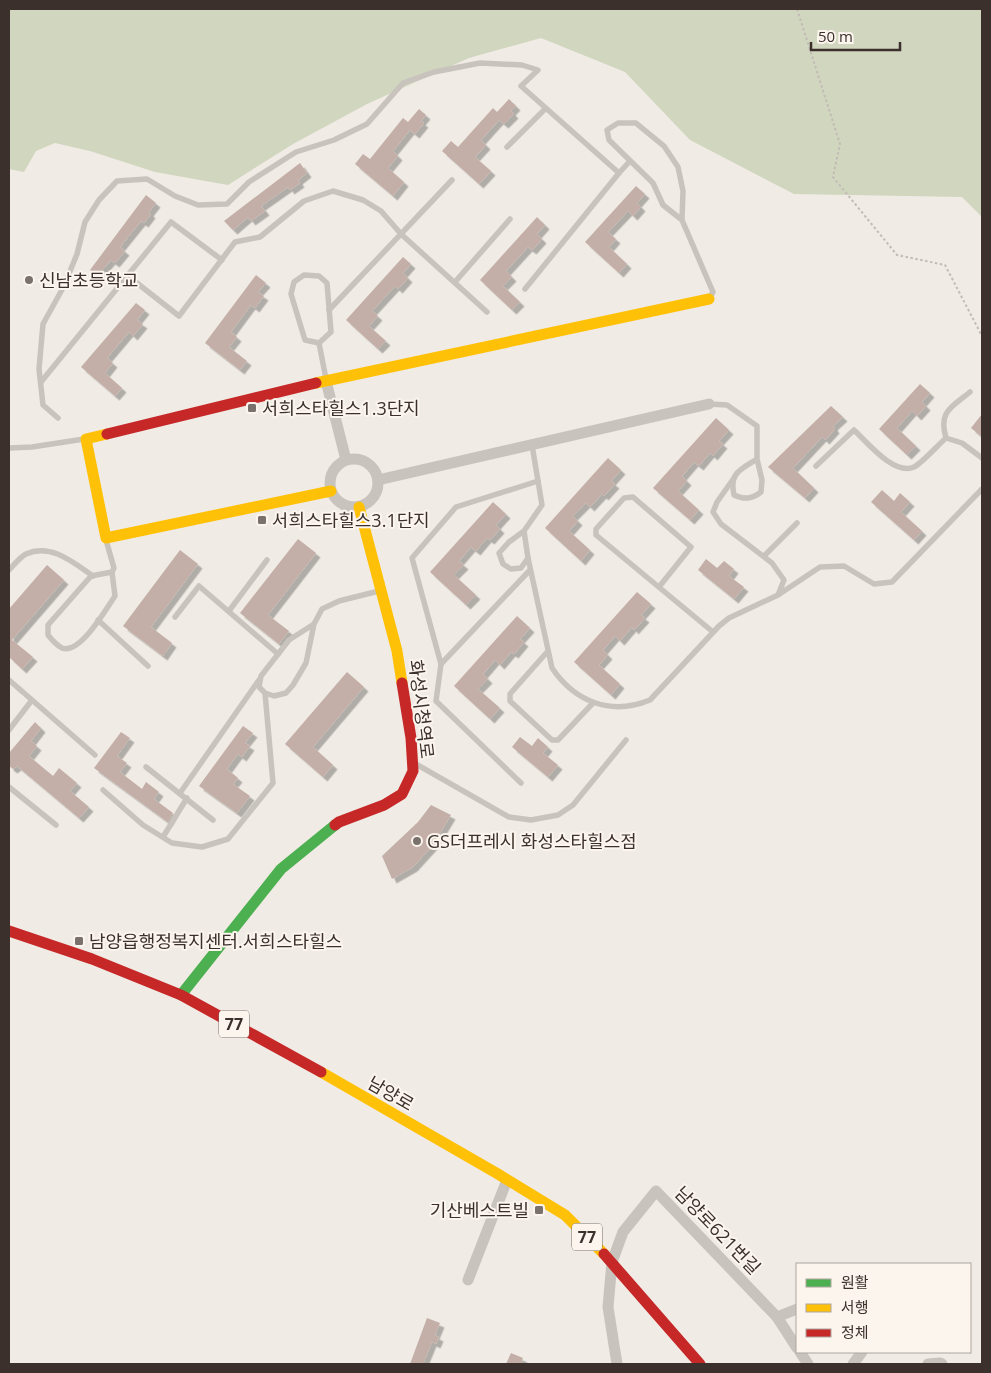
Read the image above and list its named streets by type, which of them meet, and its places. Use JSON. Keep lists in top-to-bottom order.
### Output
{
  "streets": {
    "street": [
      "화성시청역로",
      "77",
      "남양로",
      "남양로621번길"
    ]
  },
  "crossings": [
    ["화성시청역로", "남양로"],
    ["남양로", "남양로621번길"]
  ],
  "places": {
    "other": ["신남초등학교", "GS더프레시 화성스타힐스점"],
    "transit": [
      "서희스타힐스1.3단지",
      "서희스타힐스3.1단지",
      "남양읍행정복지센터.서희스타힐스",
      "기산베스트빌"
    ]
  },
  "legend": ["원활", "서행", "정체"],
  "scale_bar": "50 m"
}
